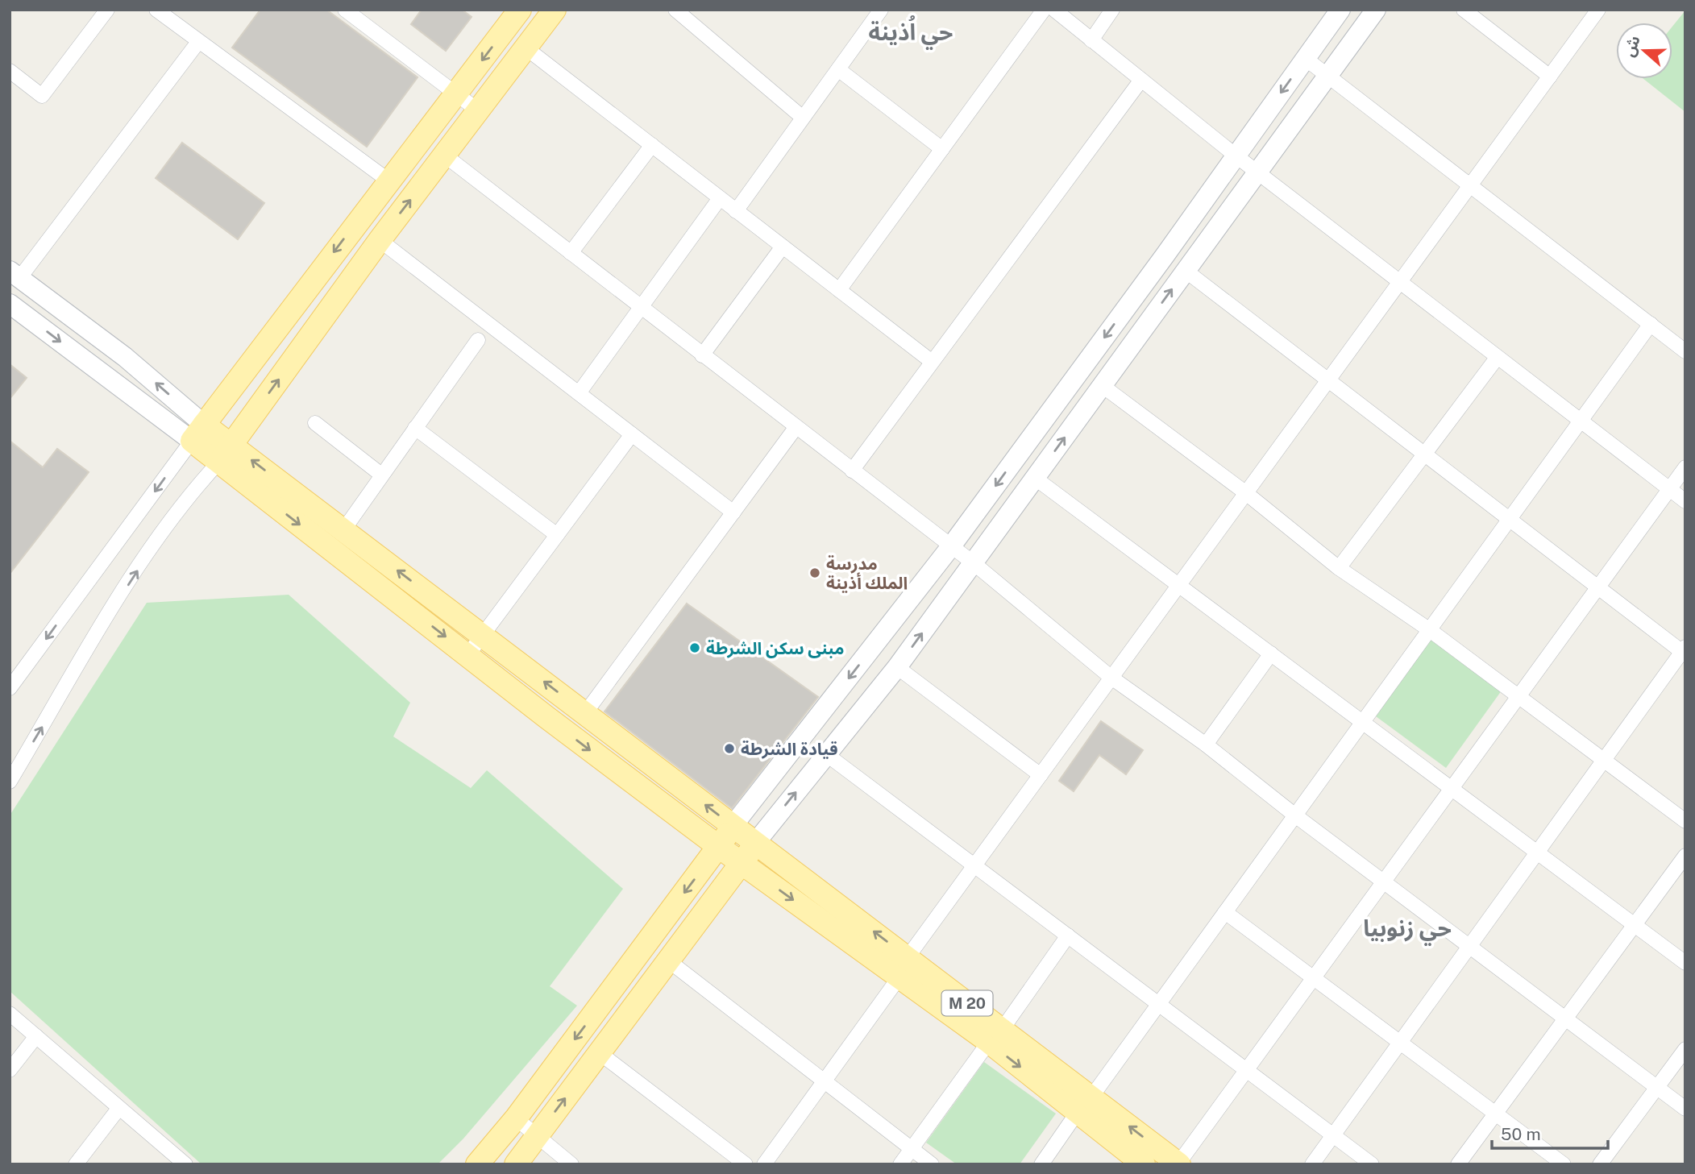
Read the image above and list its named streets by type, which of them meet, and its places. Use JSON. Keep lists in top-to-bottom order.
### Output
{
  "streets": {
    "main road": ["M 20"]
  },
  "districts": ["حي اُذينة", "حي زنوبيا"],
  "places": ["مدرسة الملك أذينة", "مبنى سكن الشرطة", "قيادة الشرطة"],
  "scale_bar": "50 m",
  "north": "left"
}
